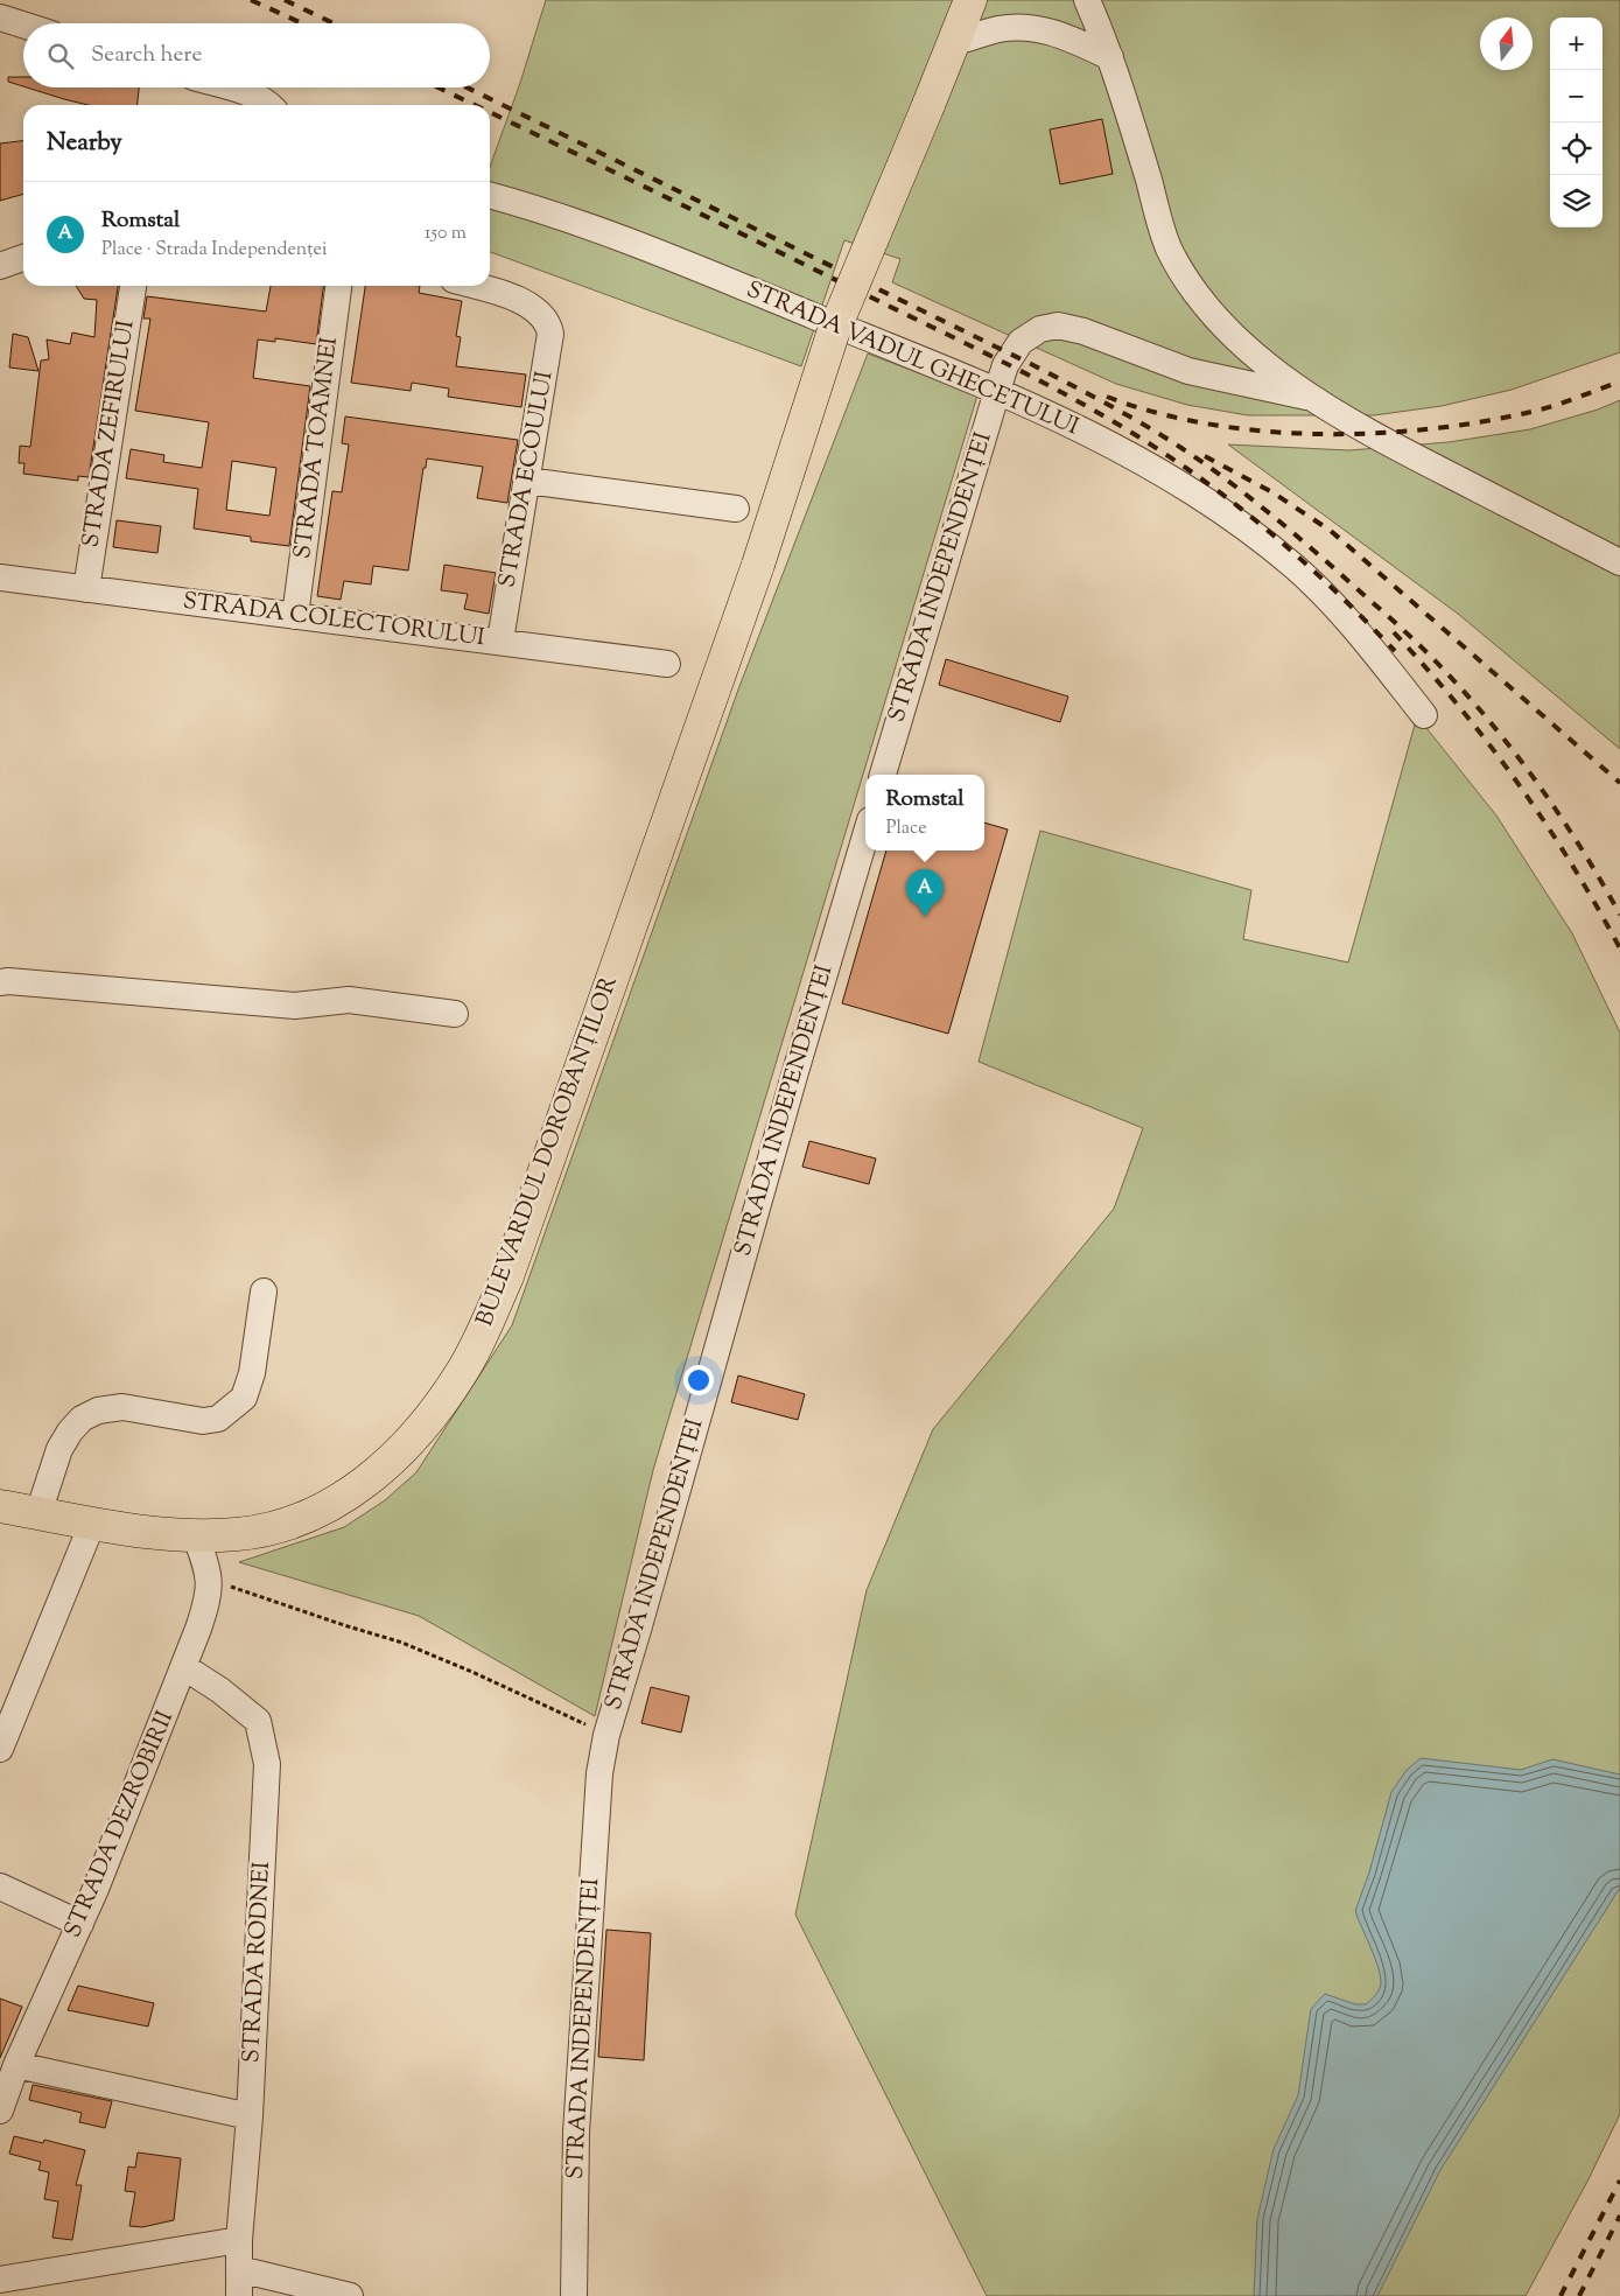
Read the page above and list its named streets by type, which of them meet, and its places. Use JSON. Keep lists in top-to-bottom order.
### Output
{
  "streets": {
    "main road": ["BULEVARDUL DOROBANȚILOR"],
    "street": [
      "STRADA VADUL GHECETULUI",
      "STRADA ZEFIRULUI",
      "STRADA TOAMNEI",
      "STRADA ECOULUI",
      "STRADA INDEPENDENȚEI",
      "STRADA COLECTORULUI",
      "STRADA DEZROBIRII",
      "STRADA RODNEI"
    ]
  },
  "crossings": [
    ["STRADA VADUL GHECETULUI", "STRADA INDEPENDENȚEI"],
    ["STRADA ZEFIRULUI", "STRADA COLECTORULUI"],
    ["STRADA TOAMNEI", "STRADA COLECTORULUI"],
    ["STRADA ECOULUI", "STRADA COLECTORULUI"],
    ["BULEVARDUL DOROBANȚILOR", "STRADA DEZROBIRII"],
    ["STRADA DEZROBIRII", "STRADA RODNEI"]
  ],
  "north": "top",
  "page": {
    "map_buttons": ["+", "−"],
    "search": "Search here",
    "heading": "Nearby",
    "list": [
      {
        "mark": "A",
        "name": "Romstal",
        "note": "Place · Strada Independenței",
        "value": "150 m"
      }
    ],
    "popup": ["Romstal", "Place"],
    "pins": "A"
  }
}
